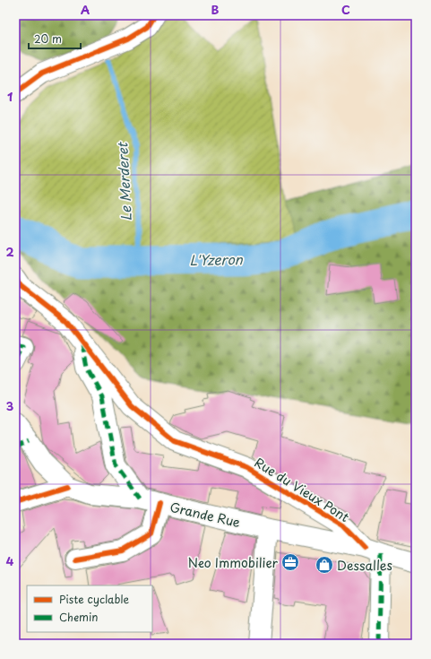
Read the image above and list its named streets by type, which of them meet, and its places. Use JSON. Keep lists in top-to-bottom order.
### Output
{
  "streets": {
    "street": ["Rue du Vieux Pont", "Grande Rue"]
  },
  "crossings": [
    ["Rue du Vieux Pont", "Grande Rue"]
  ],
  "water": ["Le Merderet", "L'Yzeron"],
  "places": {
    "office": ["Neo Immobilier"],
    "shop": ["Dessalles"]
  },
  "legend": ["Piste cyclable", "Chemin"],
  "scale_bar": "20 m",
  "grid": {
    "columns": ["A", "B", "C"],
    "rows": [
      "1",
      "2",
      "3",
      "4"
    ]
  }
}
